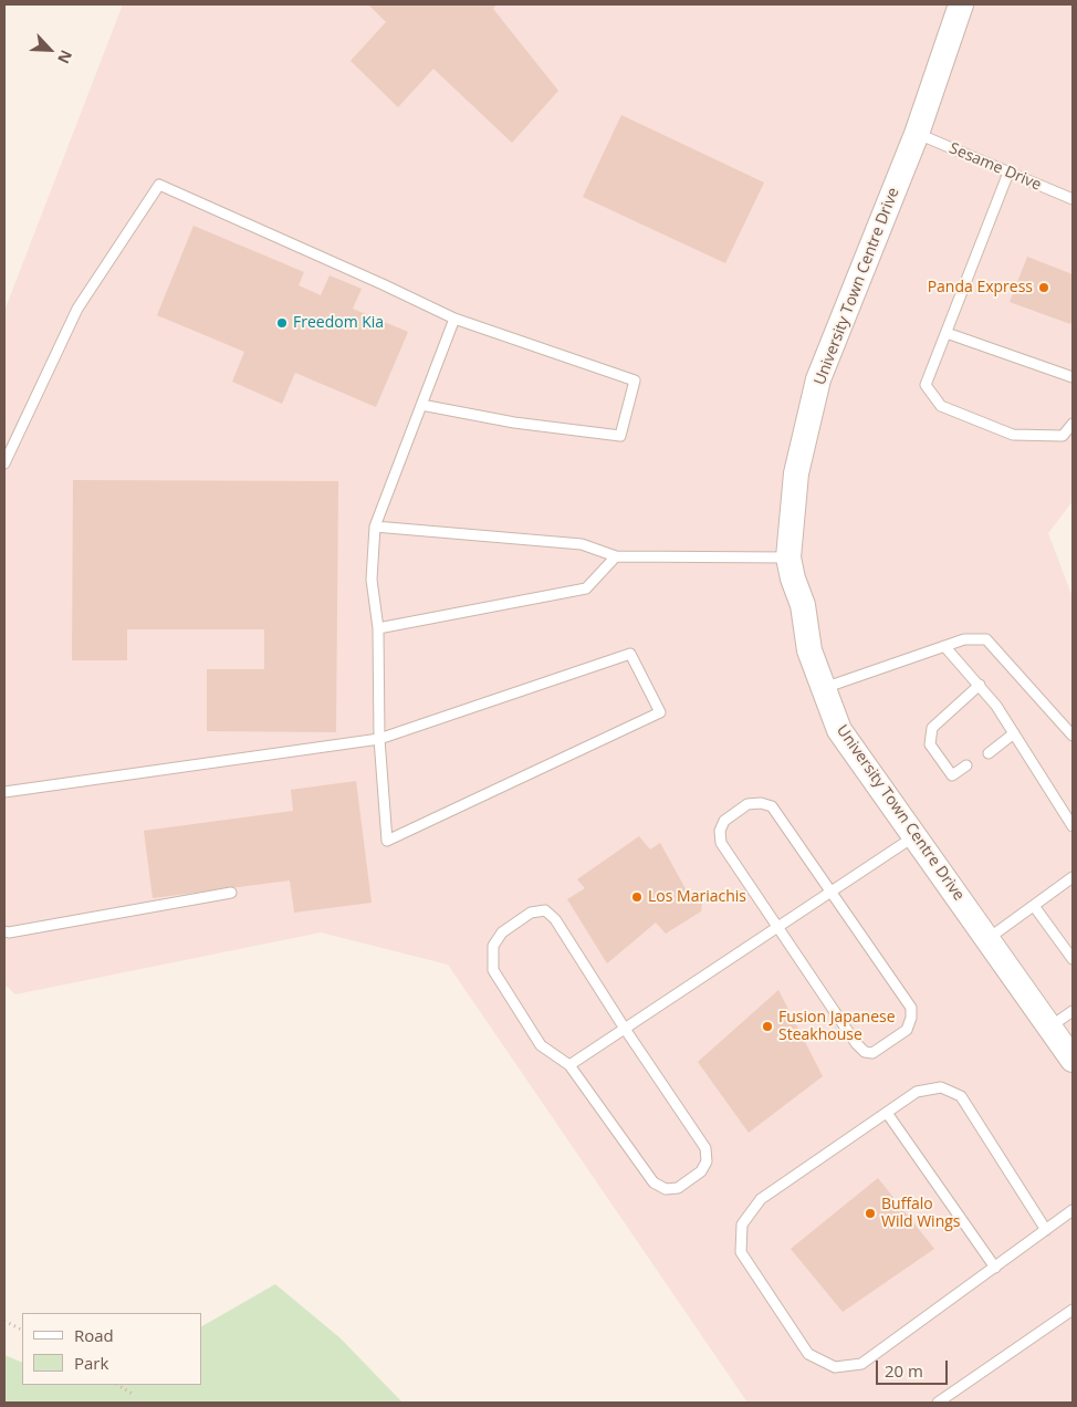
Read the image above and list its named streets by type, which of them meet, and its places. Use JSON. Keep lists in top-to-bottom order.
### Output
{
  "streets": {
    "street": ["University Town Centre Drive"],
    "lane": ["Sesame Drive"]
  },
  "crossings": [
    ["Sesame Drive", "University Town Centre Drive"]
  ],
  "places": [
    "Panda Express",
    "Freedom Kia",
    "Los Mariachis",
    "Fusion Japanese Steakhouse",
    "Buffalo Wild Wings"
  ],
  "legend": ["Road", "Park"],
  "scale_bar": "20 m",
  "north": "bottom right"
}
